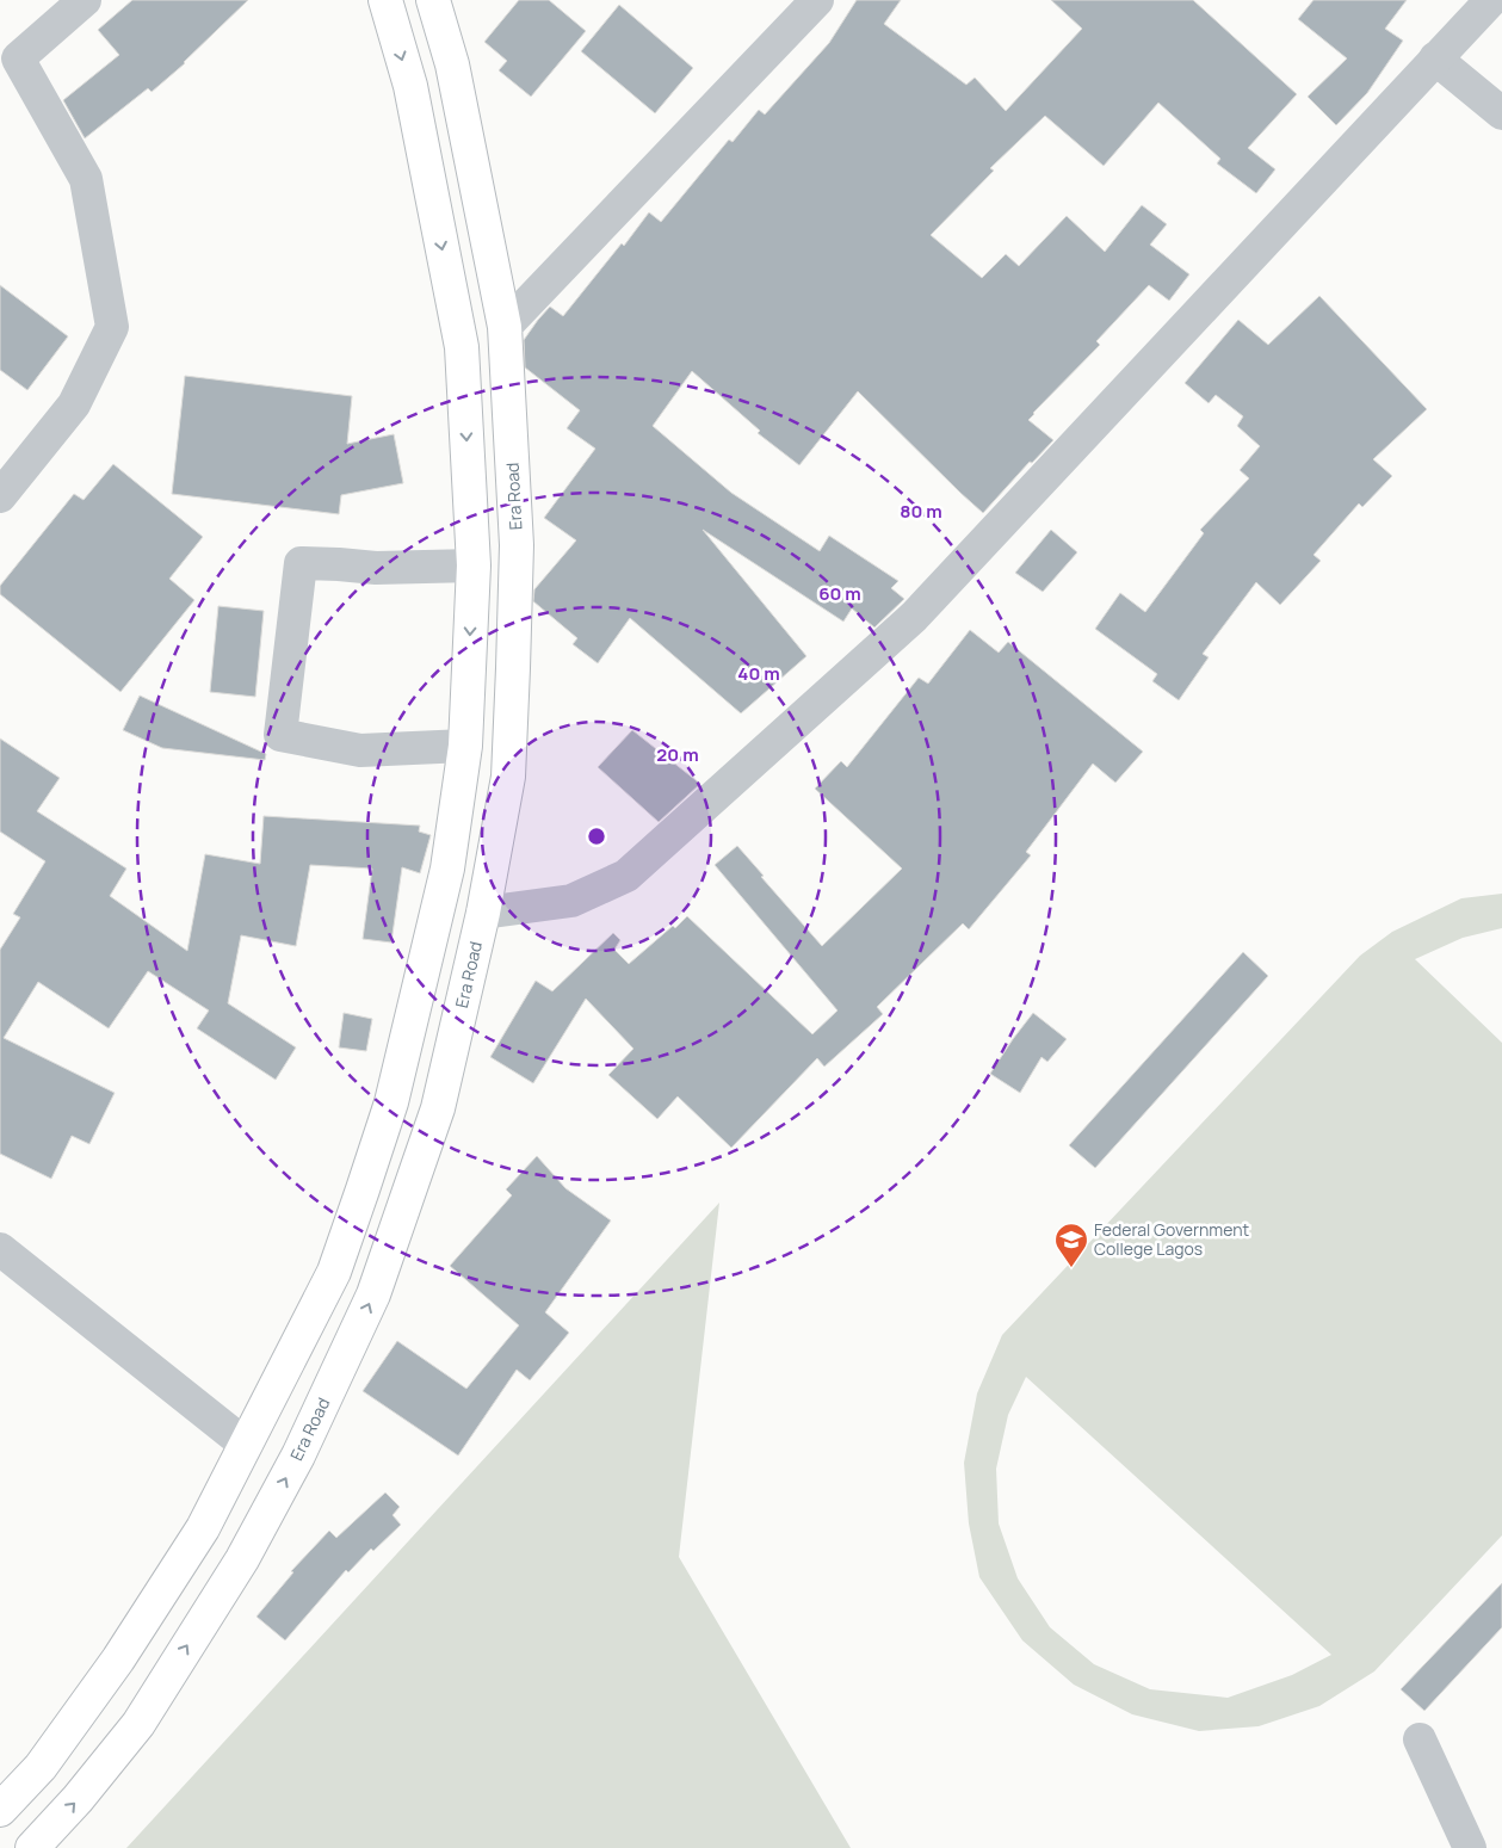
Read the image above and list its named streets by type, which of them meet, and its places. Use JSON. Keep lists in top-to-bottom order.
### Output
{
  "streets": {
    "main road": ["Era Road"]
  },
  "places": {
    "school or university": ["Federal Government College Lagos"]
  },
  "rings": [
    "80 m",
    "60 m",
    "40 m",
    "20 m"
  ]
}
